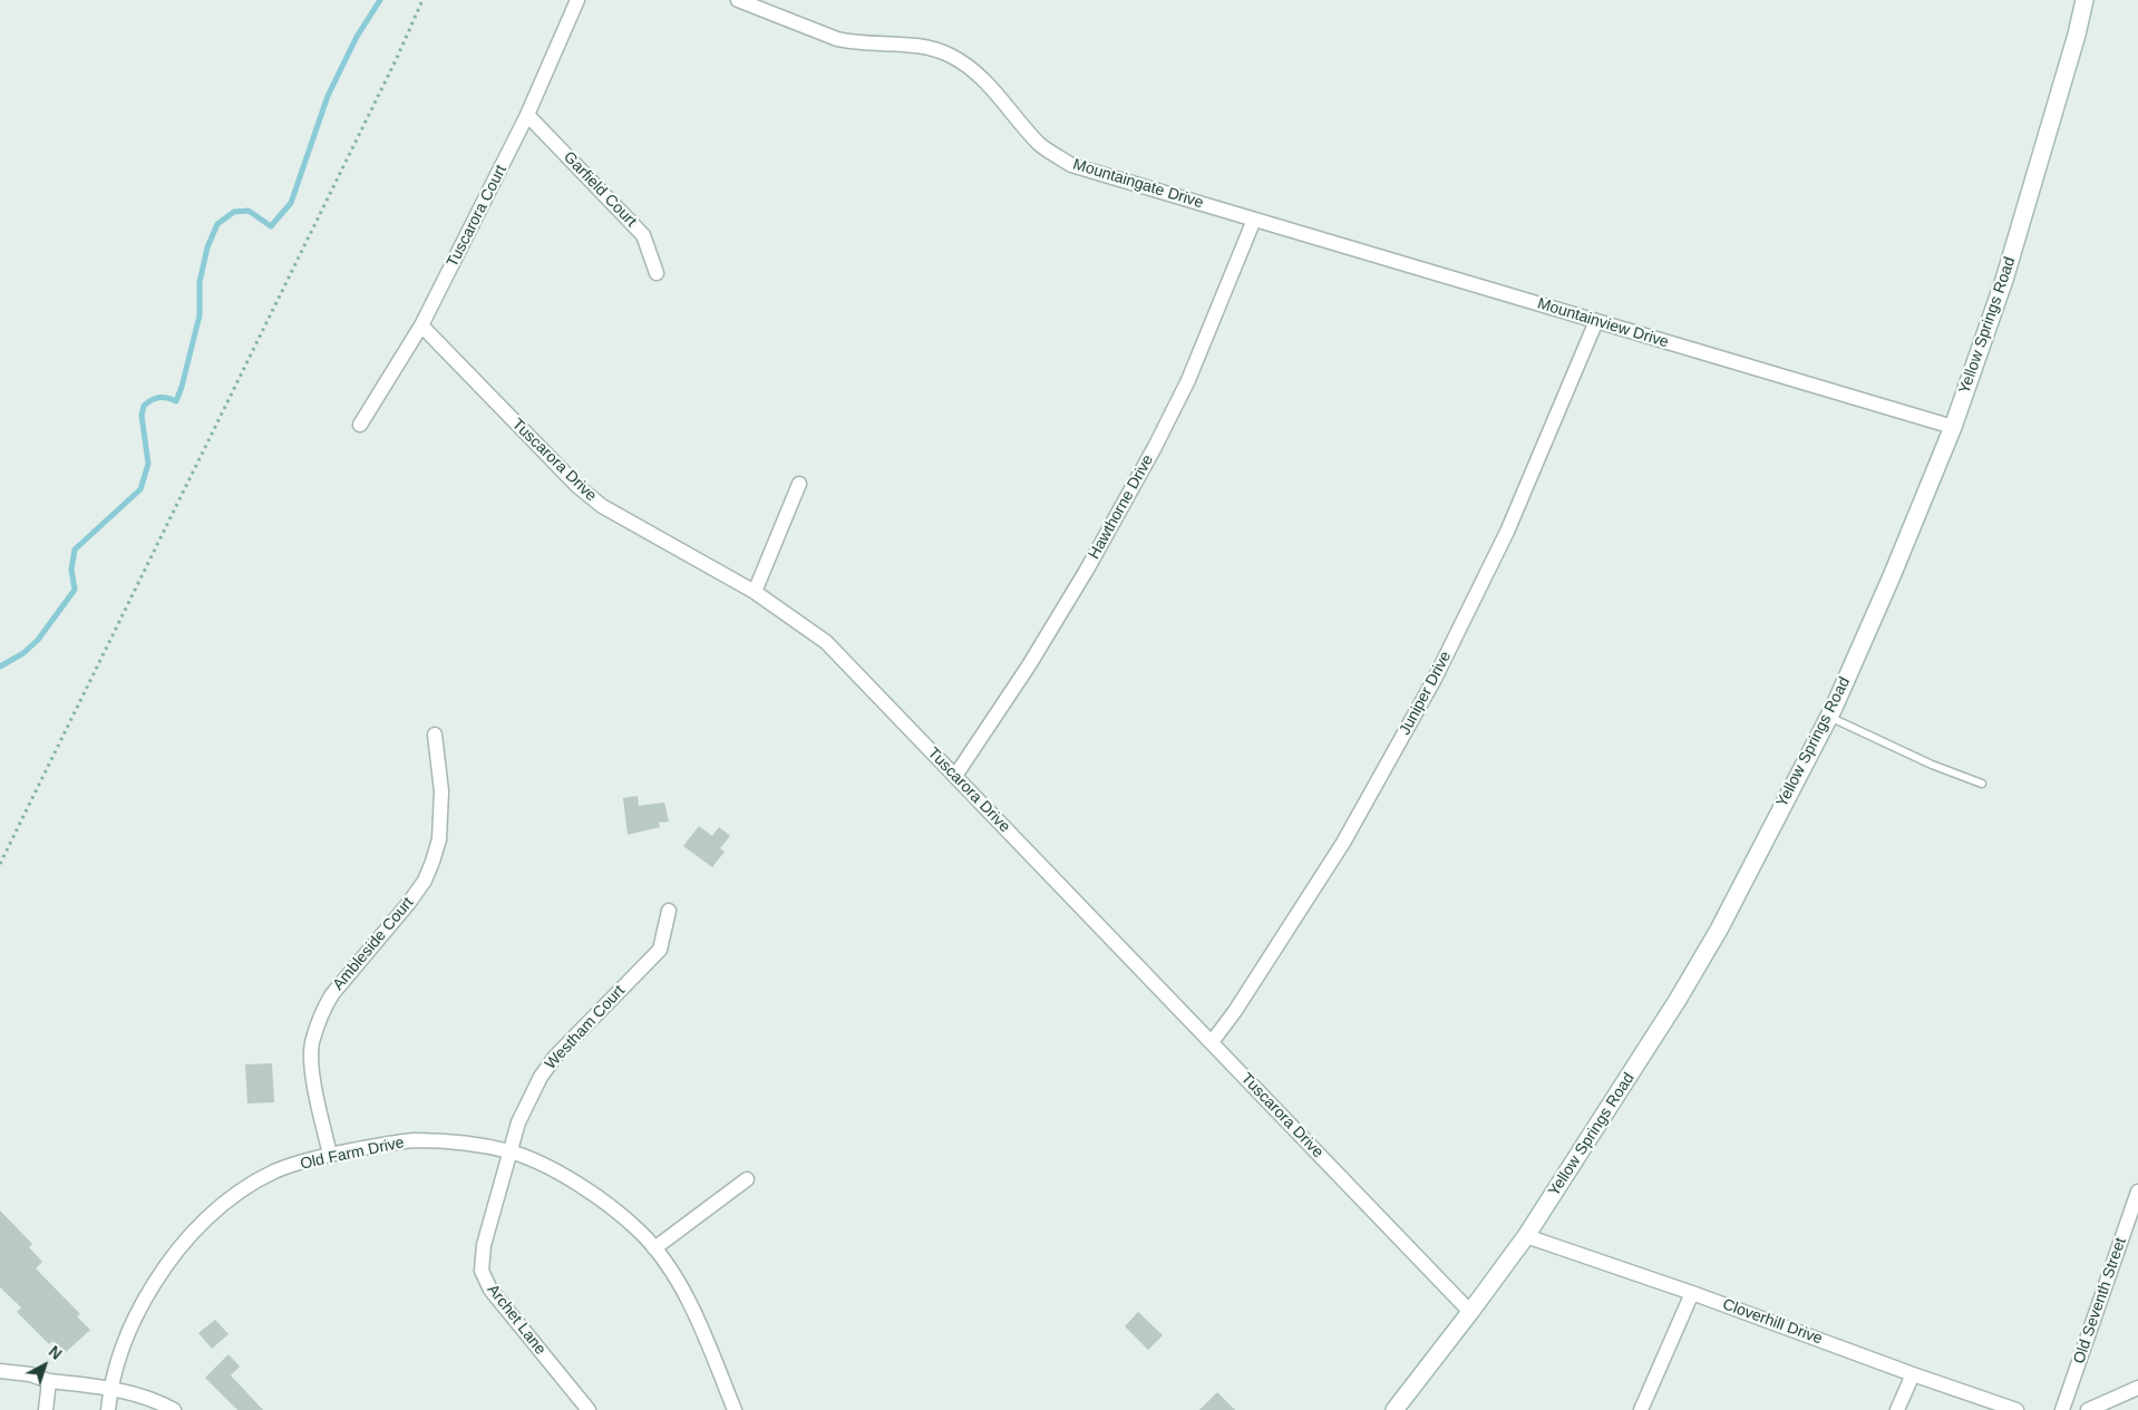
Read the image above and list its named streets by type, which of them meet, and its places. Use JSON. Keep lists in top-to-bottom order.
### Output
{
  "streets": {
    "main road": ["Yellow Springs Road"],
    "street": [
      "Mountaingate Drive",
      "Garfield Court",
      "Tuscarora Court",
      "Mountainview Drive",
      "Tuscarora Drive",
      "Hawthorne Drive",
      "Juniper Drive",
      "Ambleside Court",
      "Westham Court",
      "Old Farm Drive",
      "Old Seventh Street",
      "Archet Lane",
      "Cloverhill Drive"
    ]
  },
  "crossings": [
    ["Mountaingate Drive", "Mountainview Drive"],
    ["Mountaingate Drive", "Hawthorne Drive"],
    ["Garfield Court", "Tuscarora Court"],
    ["Tuscarora Court", "Tuscarora Drive"],
    ["Mountainview Drive", "Yellow Springs Road"],
    ["Mountainview Drive", "Hawthorne Drive"],
    ["Mountainview Drive", "Juniper Drive"],
    ["Yellow Springs Road", "Tuscarora Drive"],
    ["Yellow Springs Road", "Cloverhill Drive"],
    ["Tuscarora Drive", "Hawthorne Drive"],
    ["Tuscarora Drive", "Juniper Drive"],
    ["Ambleside Court", "Old Farm Drive"],
    ["Westham Court", "Old Farm Drive"],
    ["Westham Court", "Archet Lane"],
    ["Old Farm Drive", "Archet Lane"]
  ],
  "north": "top right"
}
